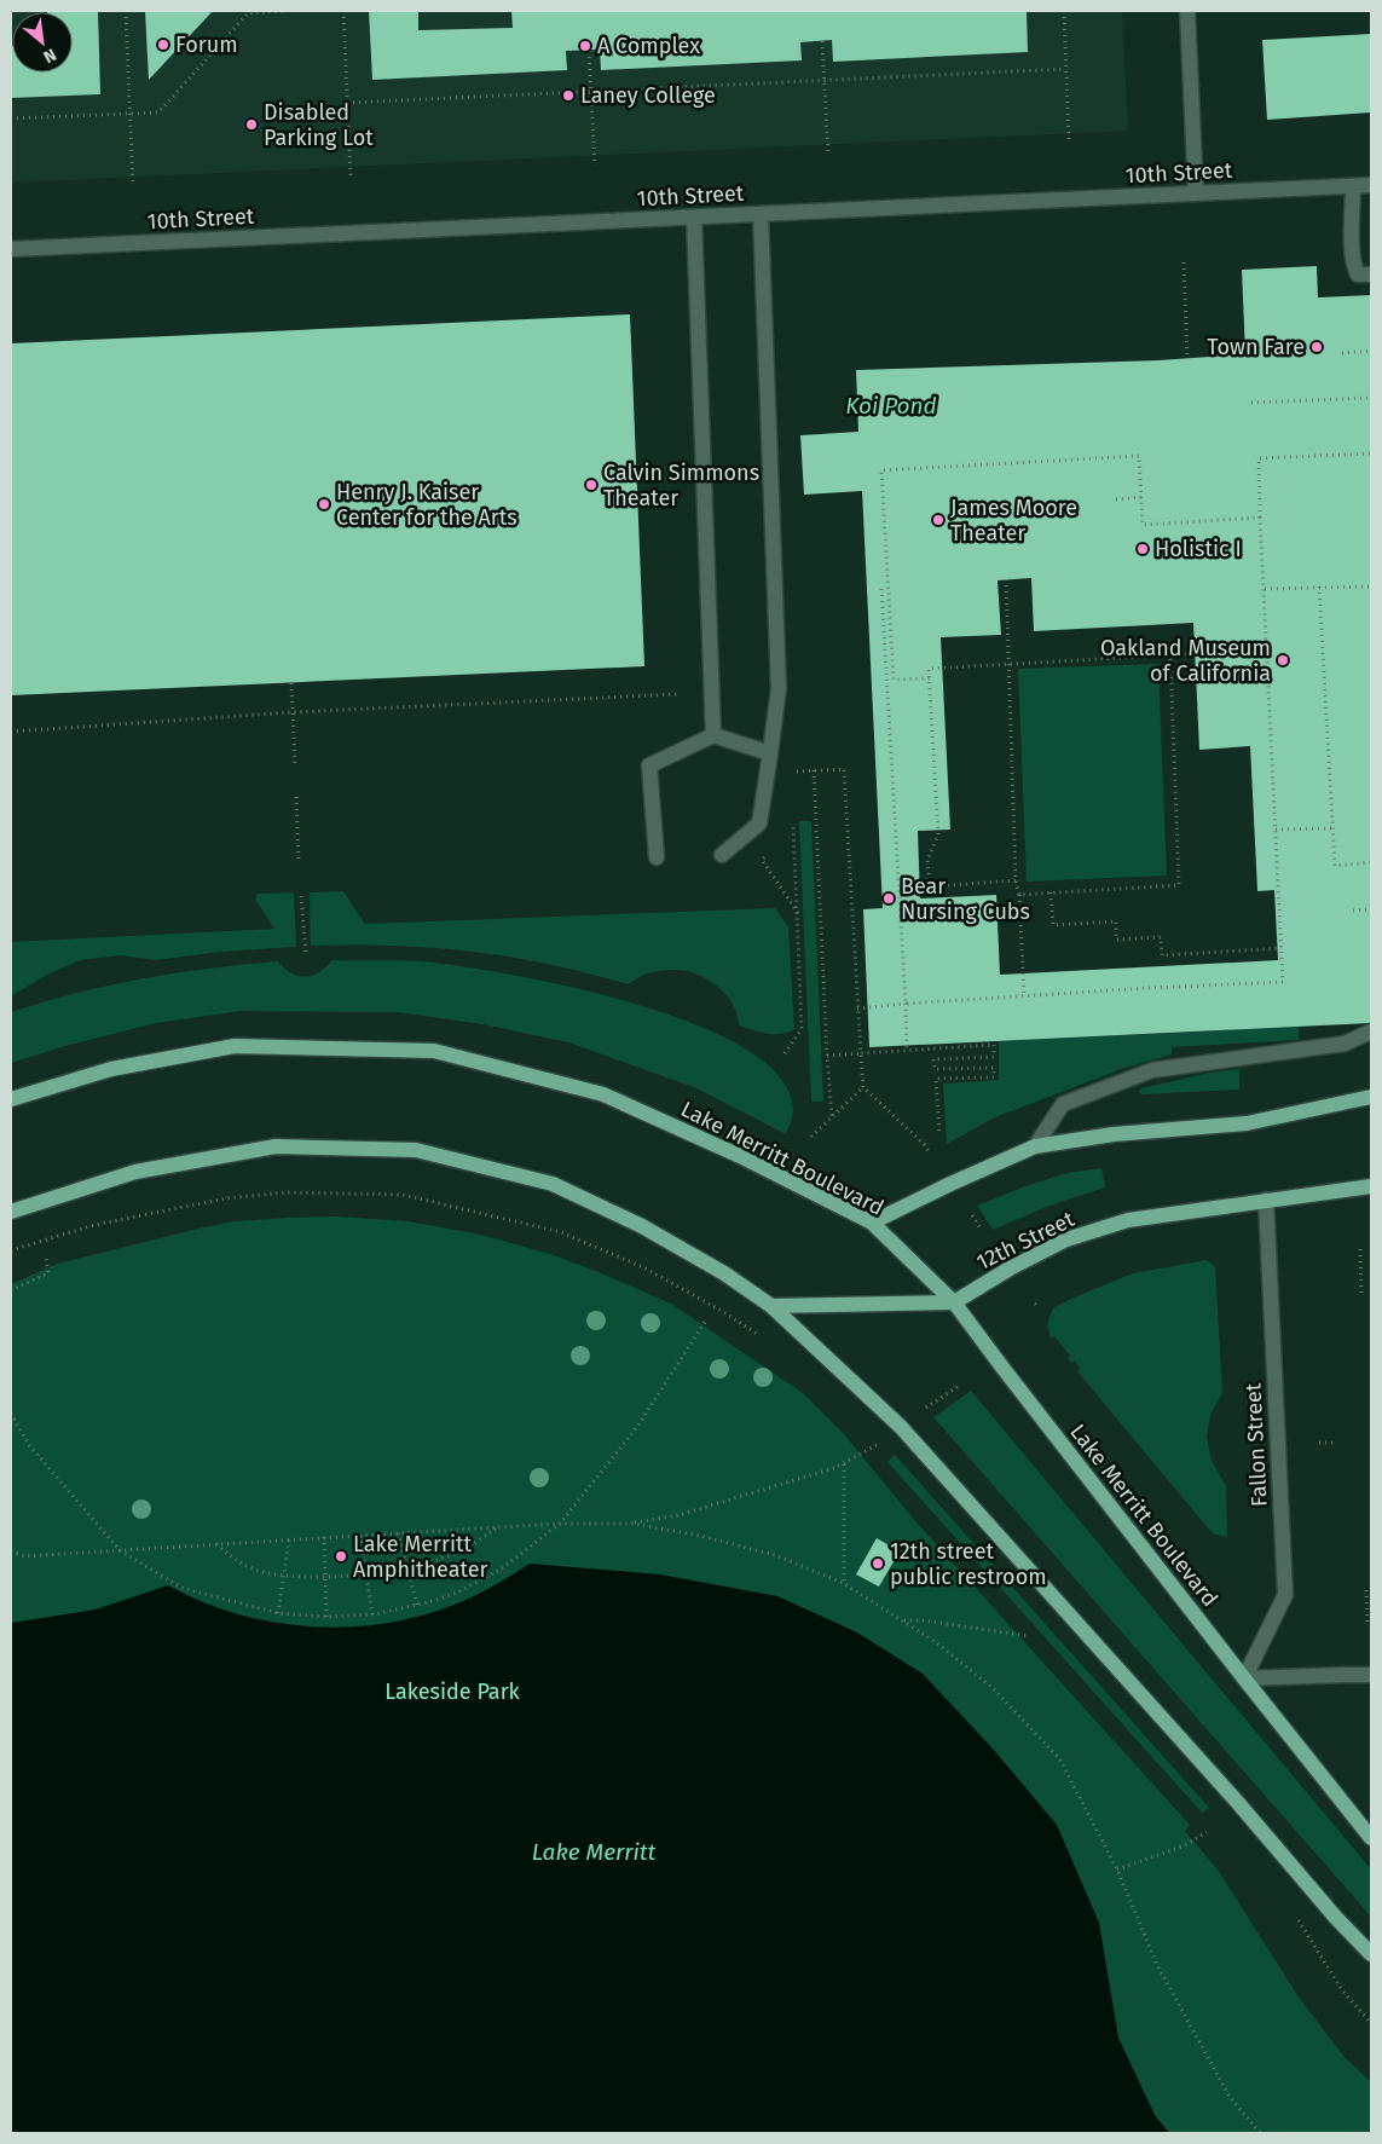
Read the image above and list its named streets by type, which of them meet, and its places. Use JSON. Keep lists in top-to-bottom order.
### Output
{
  "streets": {
    "main road": ["Lake Merritt Boulevard", "12th Street"],
    "street": ["10th Street", "Fallon Street"]
  },
  "crossings": [
    ["Lake Merritt Boulevard", "12th Street"],
    ["Lake Merritt Boulevard", "Fallon Street"],
    ["12th Street", "Fallon Street"]
  ],
  "water": ["Koi Pond", "Lake Merritt"],
  "parks": ["Lakeside Park"],
  "places": [
    "Forum",
    "A Complex",
    "Laney College",
    "Disabled Parking Lot",
    "Town Fare",
    "Calvin Simmons Theater",
    "Henry J. Kaiser Center for the Arts",
    "James Moore Theater",
    "Holistic I",
    "Oakland Museum of California",
    "Bear Nursing Cubs",
    "Lake Merritt Amphitheater",
    "12th street public restroom"
  ],
  "north": "bottom right"
}
